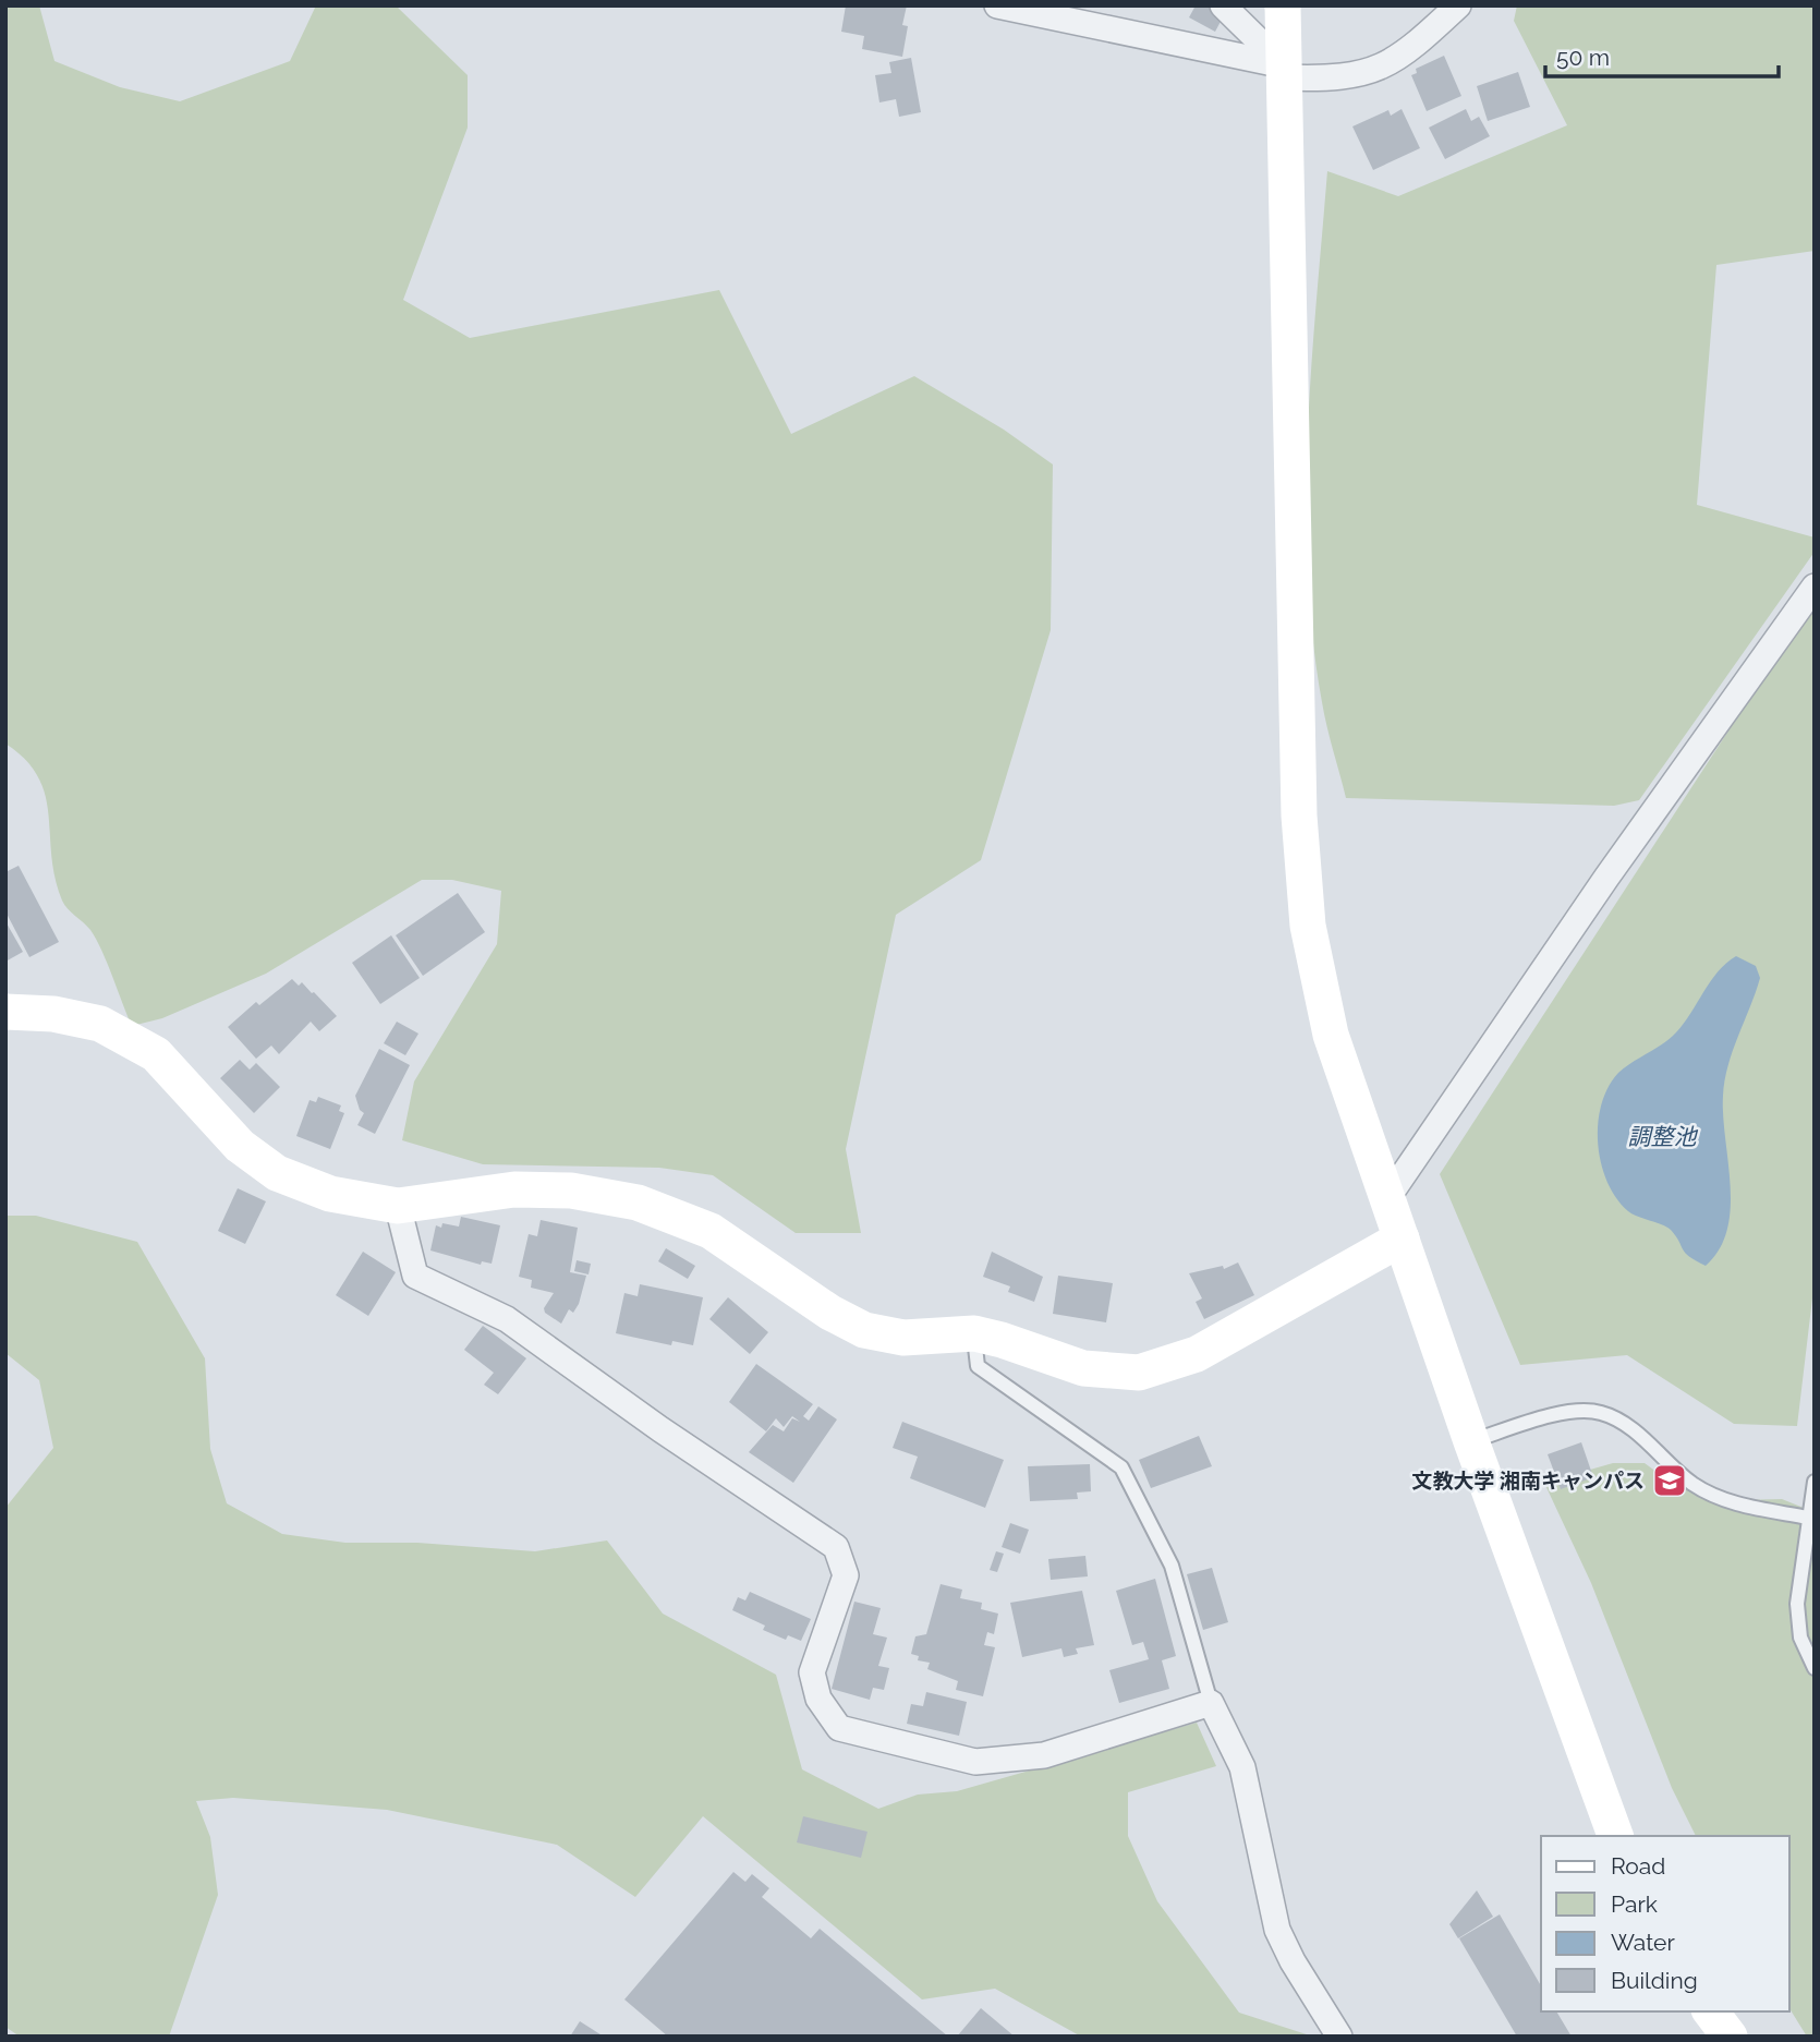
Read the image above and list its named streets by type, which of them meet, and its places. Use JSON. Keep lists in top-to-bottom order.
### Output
{
  "water": ["調整池"],
  "places": {
    "school or university": ["文教大学 湘南キャンパス"]
  },
  "legend": [
    "Road",
    "Park",
    "Water",
    "Building"
  ],
  "scale_bar": "50 m"
}
